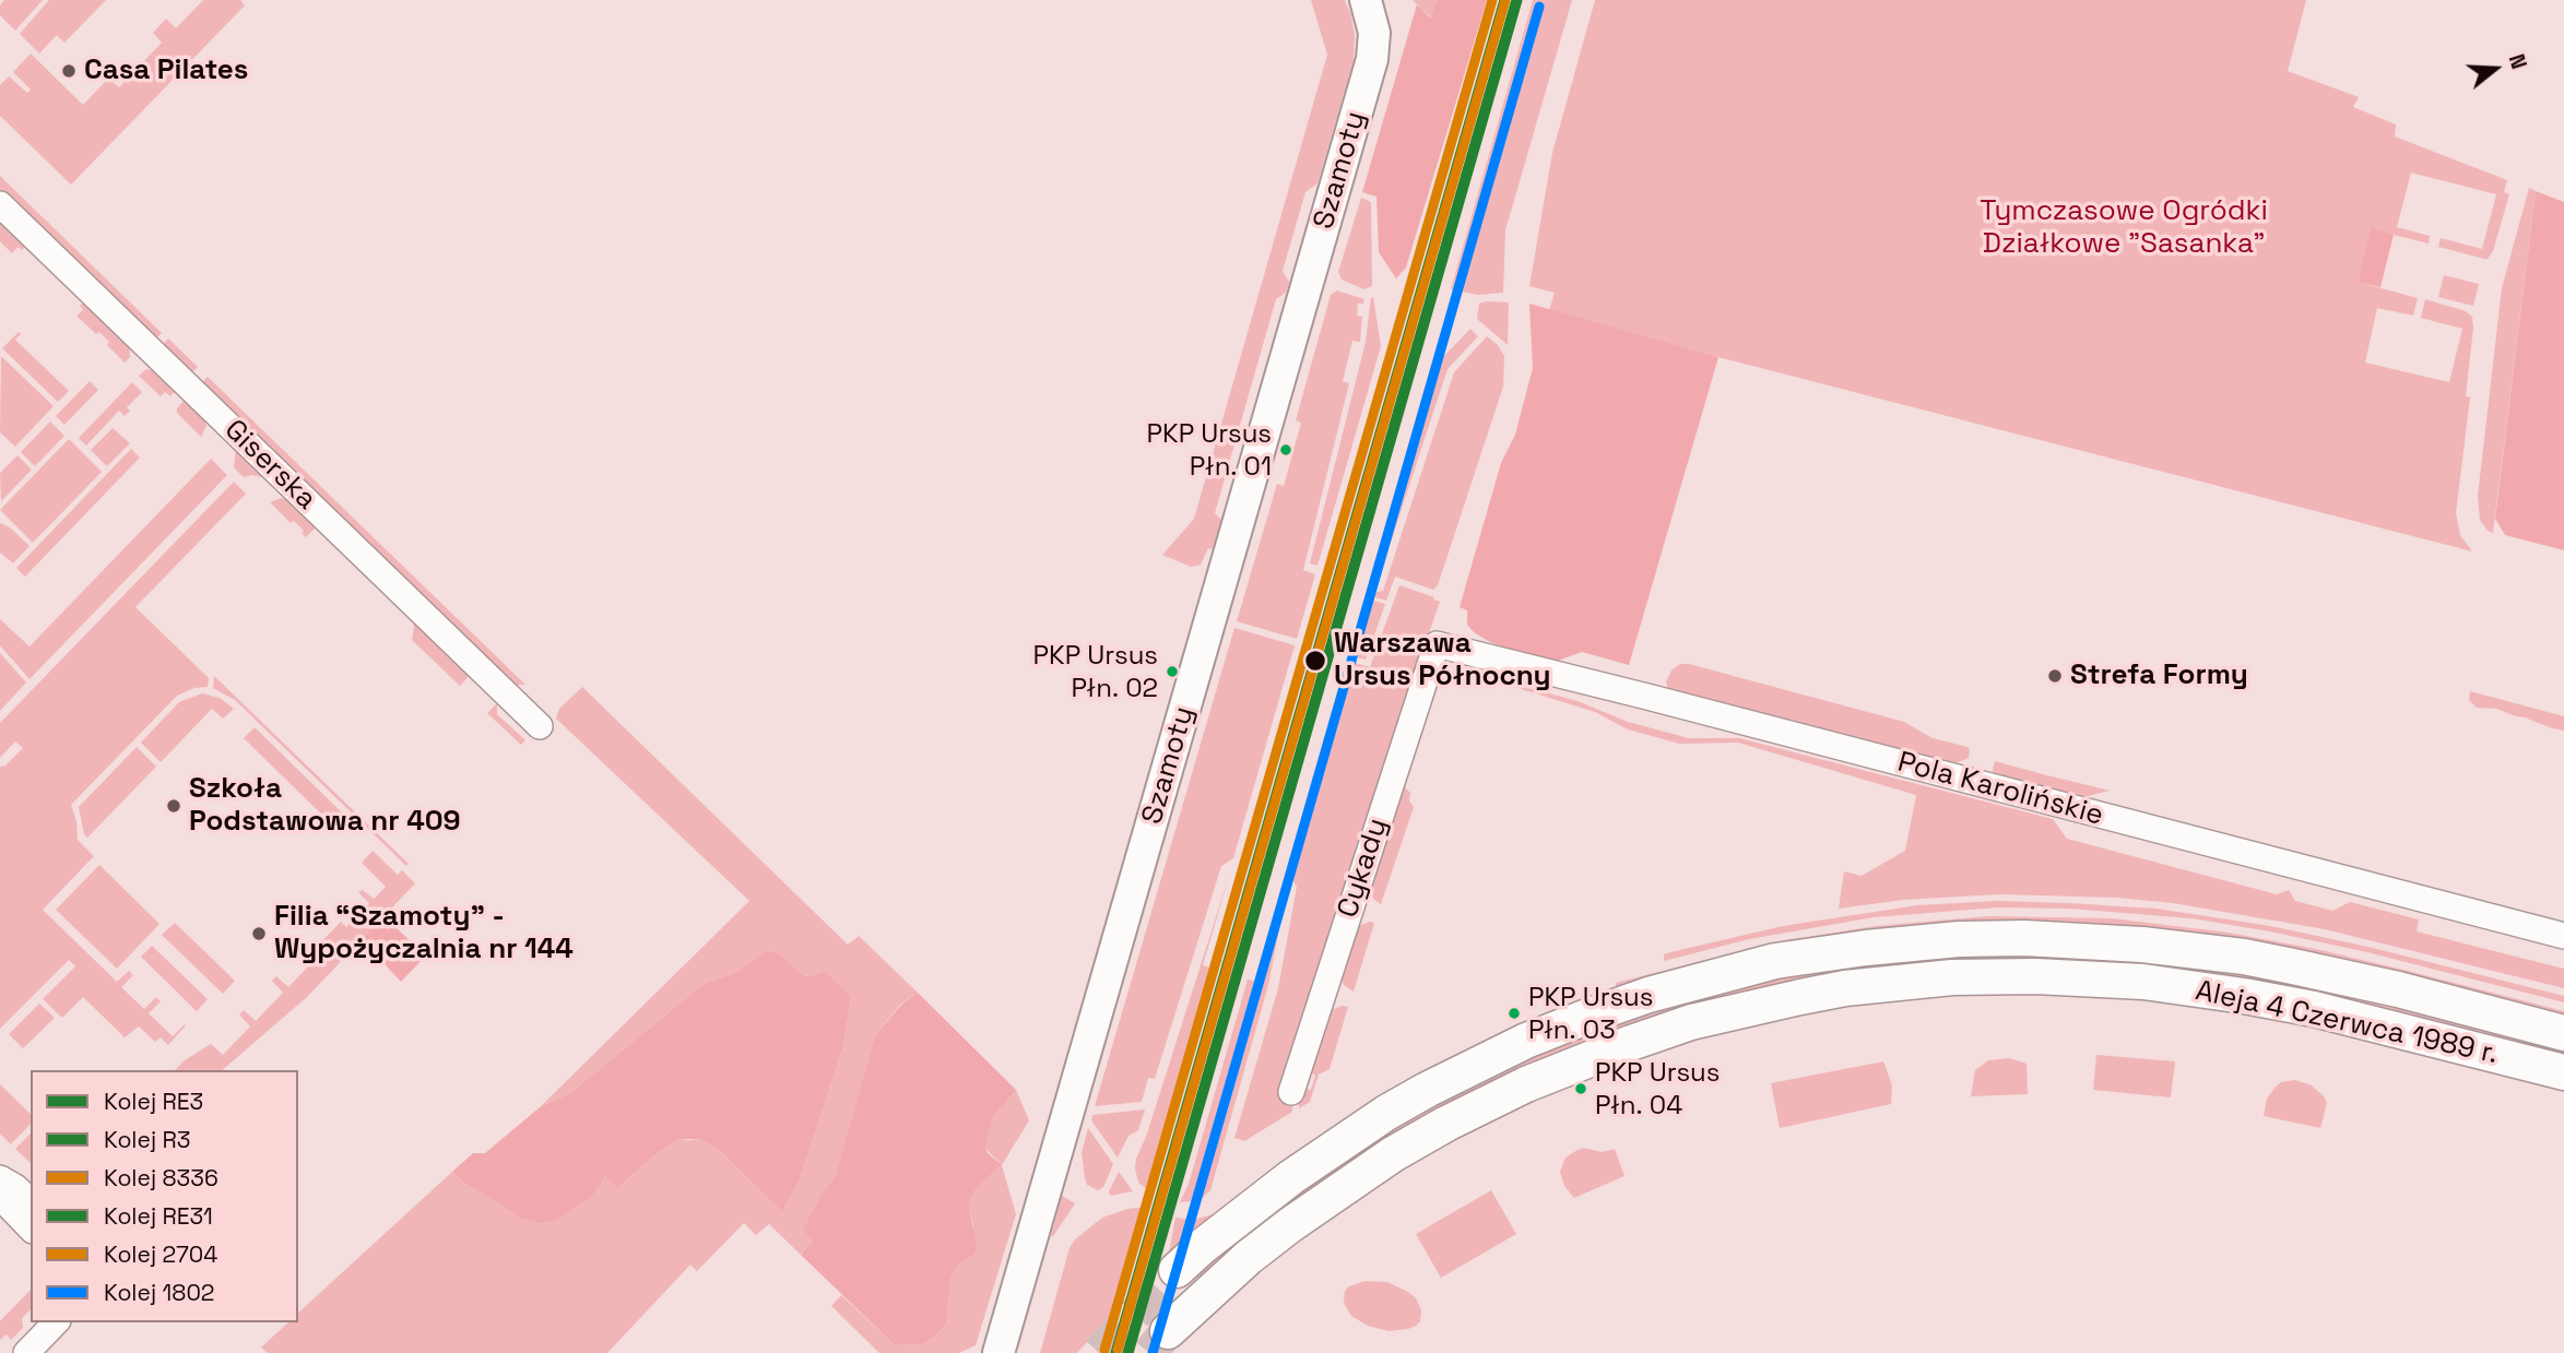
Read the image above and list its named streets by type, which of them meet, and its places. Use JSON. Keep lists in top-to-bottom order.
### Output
{
  "streets": {
    "main road": ["Aleja 4 Czerwca 1989 r."],
    "street": [
      "Szamoty",
      "Giserska",
      "Pola Karolińskie",
      "Cykady"
    ]
  },
  "crossings": [
    ["Pola Karolińskie", "Cykady"]
  ],
  "parks": ["Tymczasowe Ogródki Działkowe \"Sasanka\""],
  "places": [
    "Casa Pilates",
    "PKP Ursus Płn. 01",
    "Warszawa Ursus Północny",
    "PKP Ursus Płn. 02",
    "Strefa Formy",
    "Szkoła Podstawowa nr 409",
    "Filia “Szamoty” - Wypożyczalnia nr 144",
    "PKP Ursus Płn. 03",
    "PKP Ursus Płn. 04"
  ],
  "lines": [
    "rail line RE3",
    "rail line 8336",
    "rail line RE31",
    "rail line 2704",
    "rail line R3",
    "rail line 1802"
  ],
  "legend": [
    "Kolej RE3",
    "Kolej R3",
    "Kolej 8336",
    "Kolej RE31",
    "Kolej 2704",
    "Kolej 1802"
  ],
  "north": "right"
}
